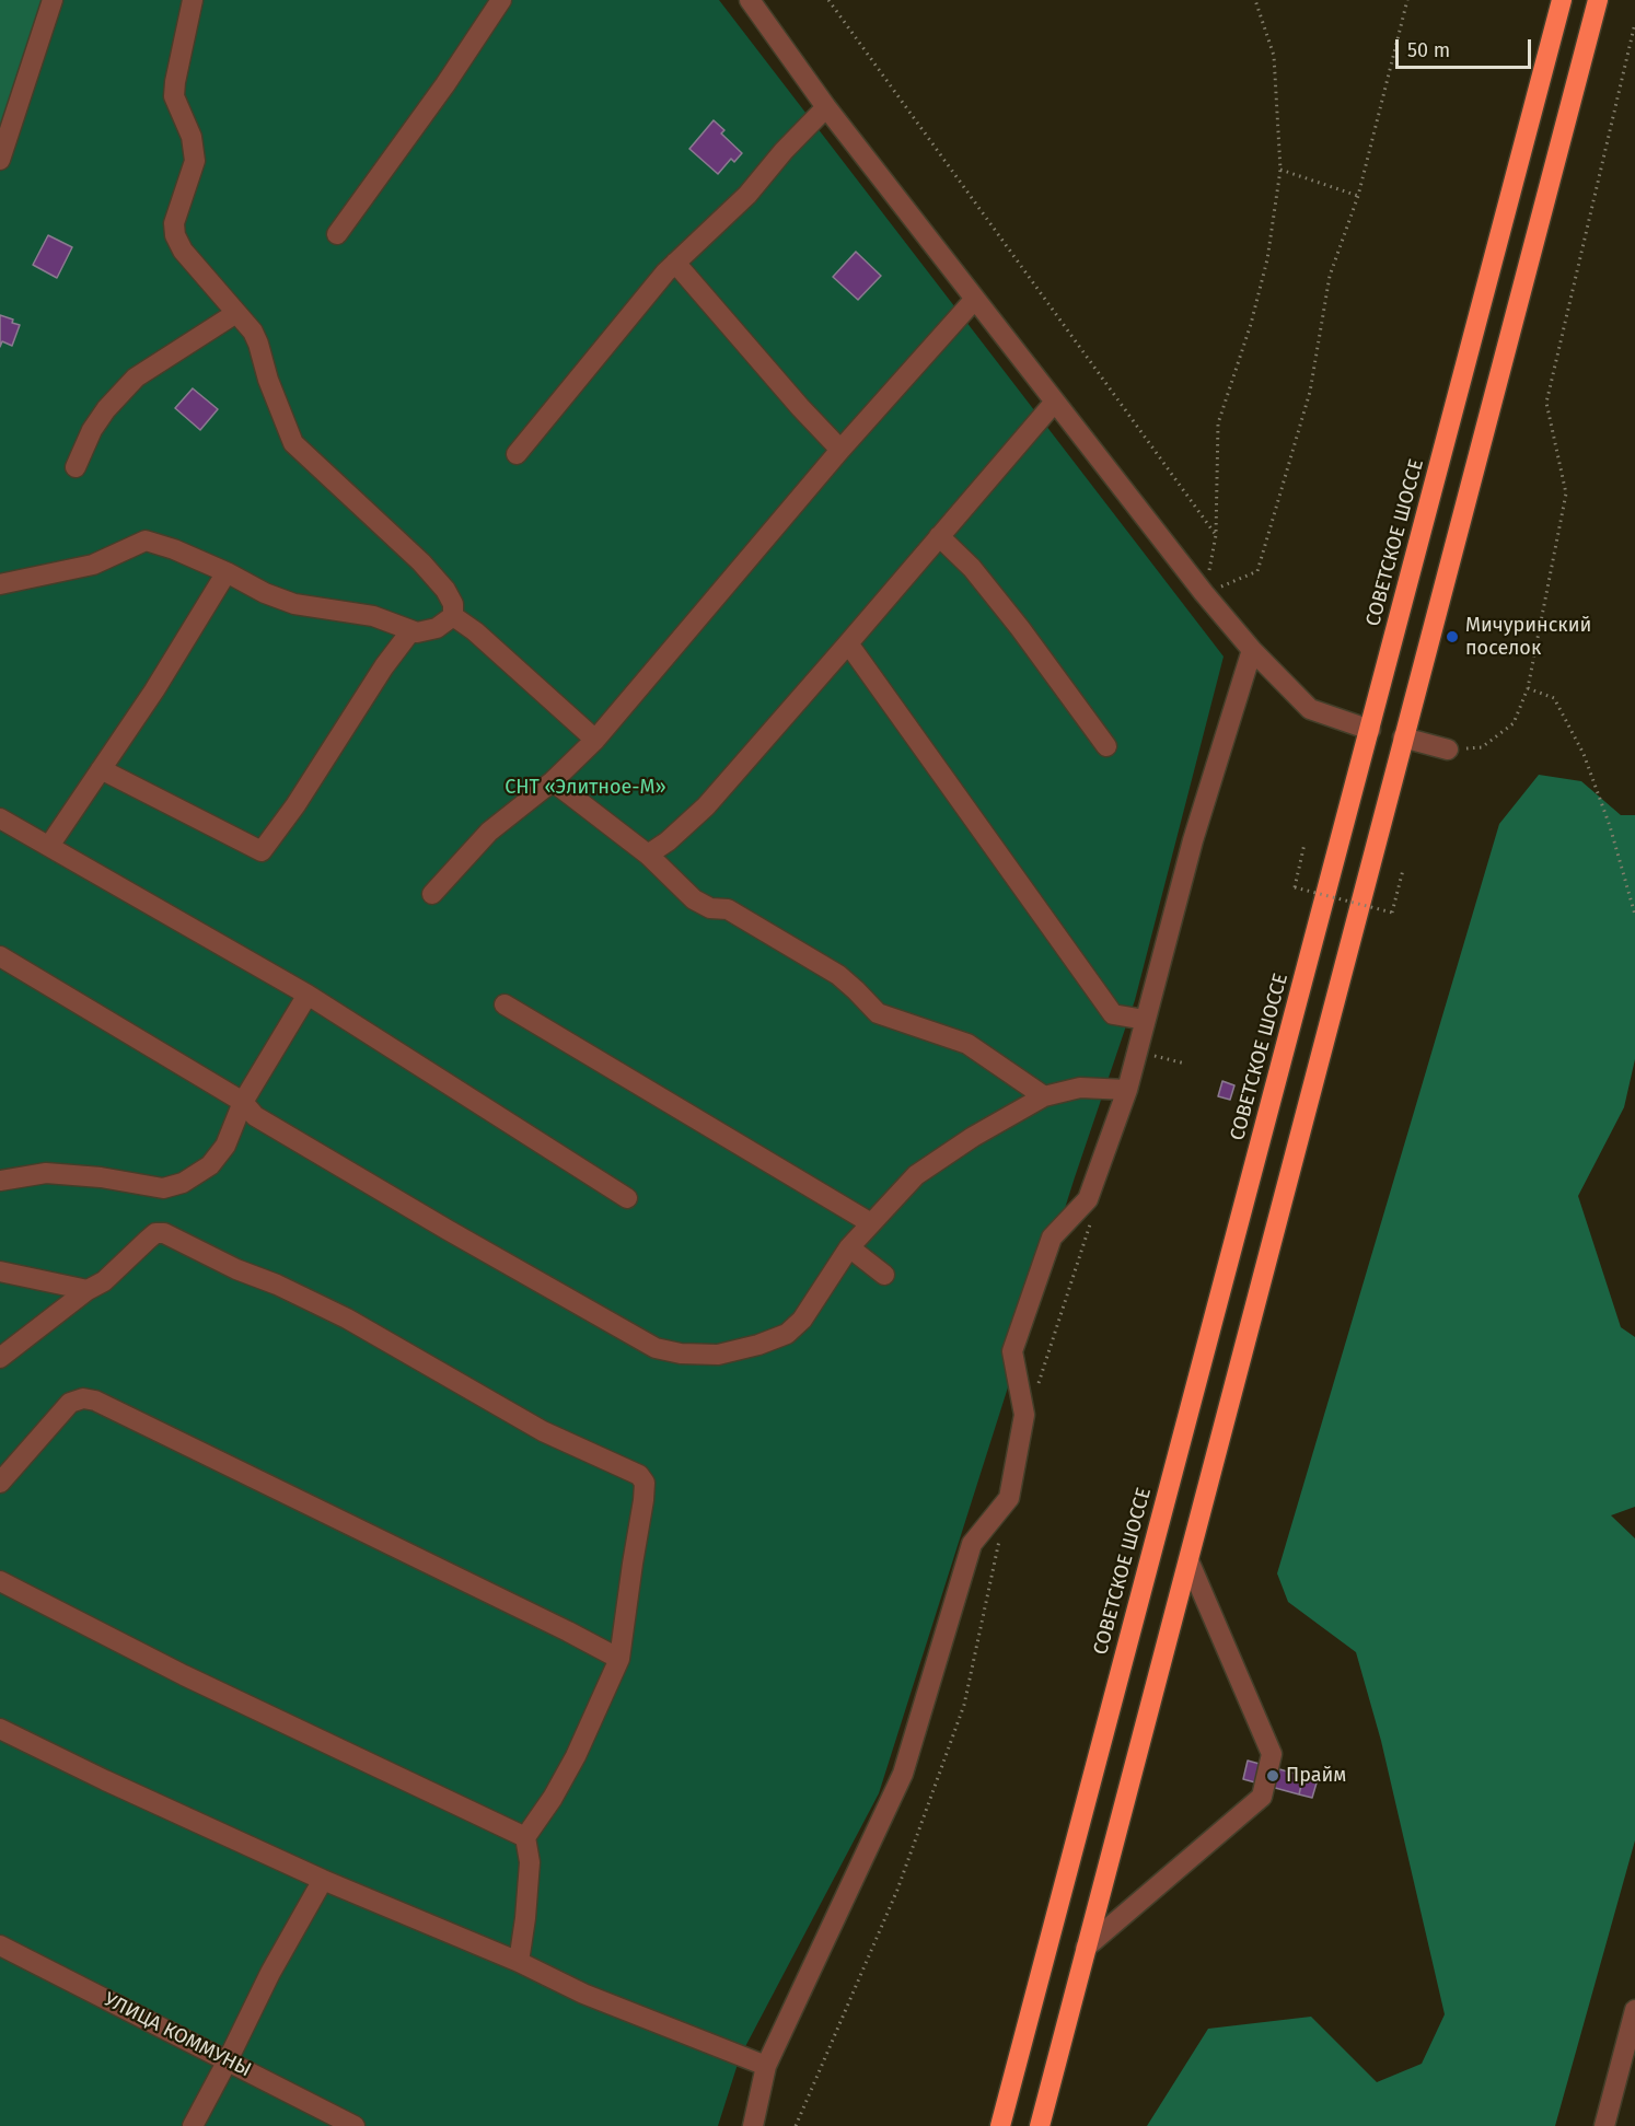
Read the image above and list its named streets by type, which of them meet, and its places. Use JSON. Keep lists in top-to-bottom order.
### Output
{
  "streets": {
    "highway": ["СОВЕТСКОЕ ШОССЕ"],
    "street": ["УЛИЦА КОММУНЫ"]
  },
  "parks": ["СНТ «Элитное-М»"],
  "places": ["Мичуринский поселок", "Прайм"],
  "scale_bar": "50 m"
}
